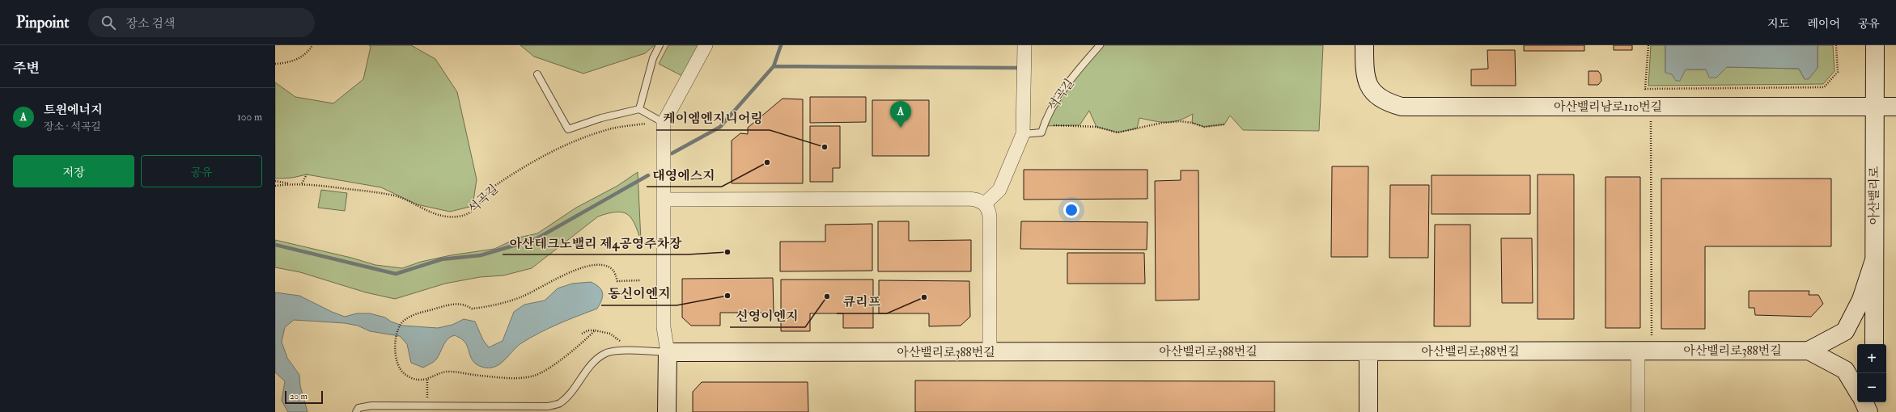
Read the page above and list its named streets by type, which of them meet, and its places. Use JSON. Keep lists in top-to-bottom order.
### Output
{
  "streets": {
    "street": ["아산밸리남로110번길", "아산밸리로", "아산밸리로388번길"],
    "lane": ["석곡길"]
  },
  "crossings": [
    ["아산밸리남로110번길", "아산밸리로"]
  ],
  "places": [
    "케이엠엔지니어링",
    "대영에스지",
    "아산테크노밸리 제4공영주차장",
    "동신이엔지",
    "신영이엔지",
    "큐리프"
  ],
  "scale_bar": "20 m",
  "page": {
    "header": "Pinpoint",
    "search": "장소 검색",
    "nav": ["지도", "레이어", "공유"],
    "heading": "주변",
    "list": [
      {
        "mark": "A",
        "name": "트윈에너지",
        "note": "장소 · 석곡길",
        "value": "100 m"
      }
    ],
    "pins": "A",
    "buttons": ["저장", "공유"],
    "map_buttons": ["+", "−"],
    "scale": "20 m"
  }
}
